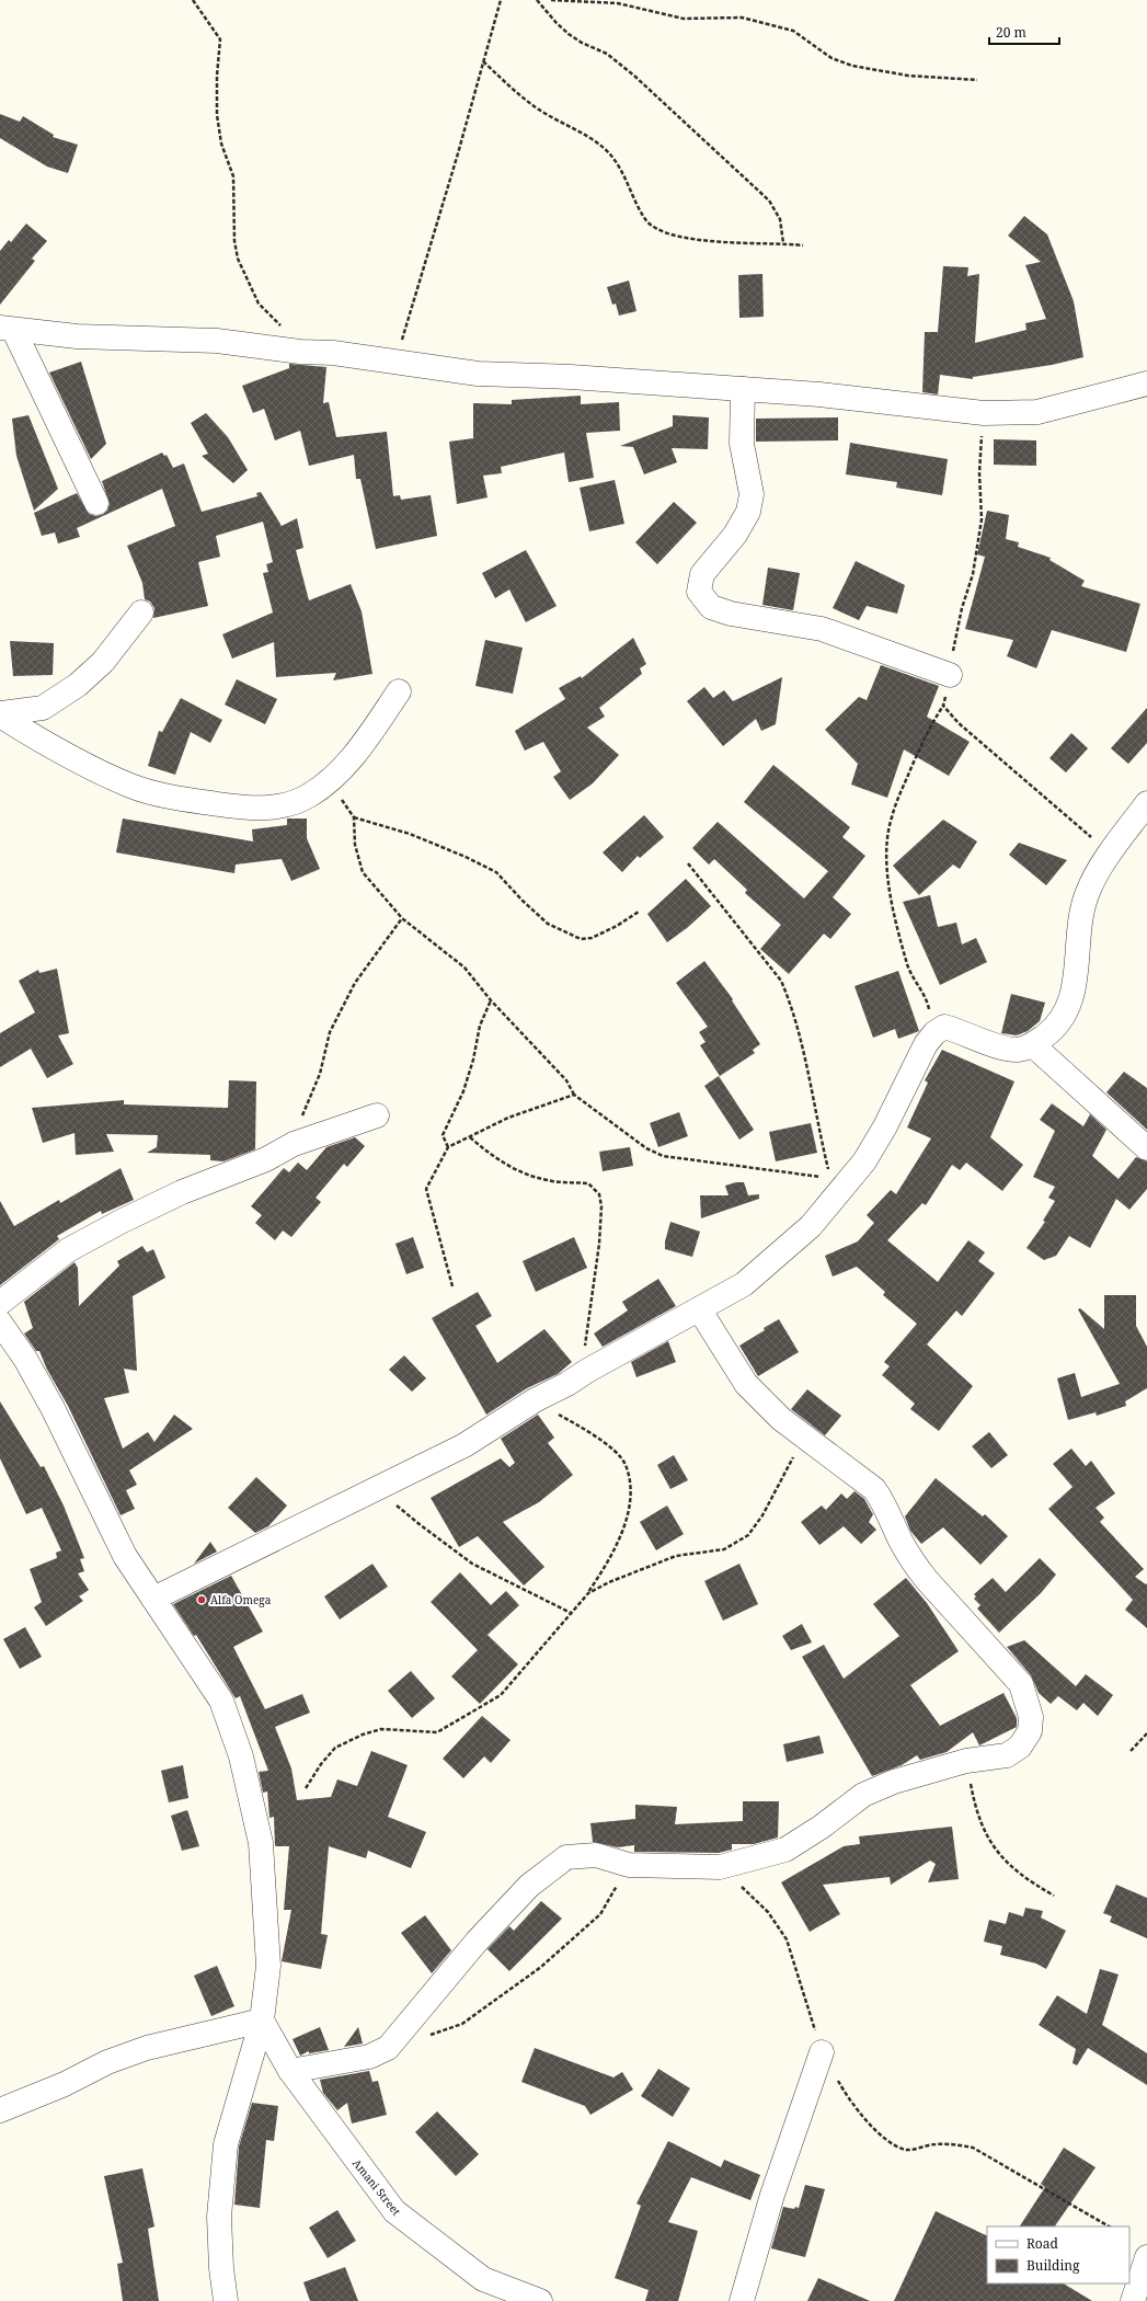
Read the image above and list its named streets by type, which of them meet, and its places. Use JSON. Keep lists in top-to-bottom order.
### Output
{
  "streets": {
    "street": ["Amani Street"]
  },
  "places": ["Alfa Omega"],
  "legend": ["Road", "Building"],
  "scale_bar": "20 m"
}
